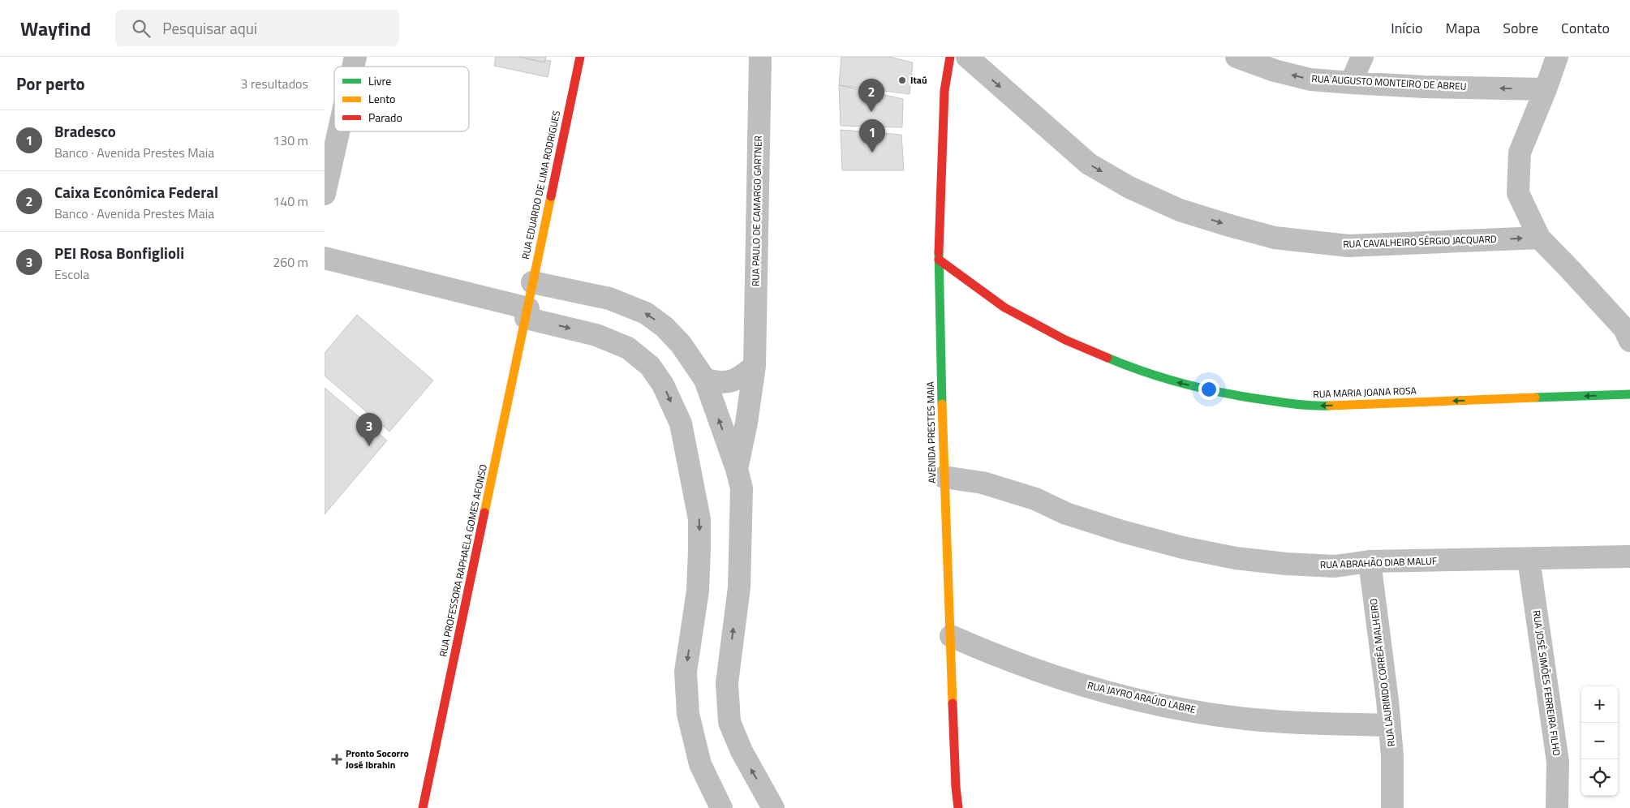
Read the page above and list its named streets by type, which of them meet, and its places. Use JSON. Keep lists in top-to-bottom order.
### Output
{
  "streets": {
    "street": [
      "RUA AUGUSTO MONTEIRO DE ABREU",
      "RUA EDUARDO DE LIMA RODRIGUES",
      "RUA PAULO DE CAMARGO GARTNER",
      "RUA CAVALHEIRO SÉRGIO JACQUARD",
      "RUA MARIA JOANA ROSA",
      "AVENIDA PRESTES MAIA",
      "RUA PROFESSORA RAPHAELA GOMES AFONSO",
      "RUA ABRAHÃO DIAB MALUF",
      "RUA LAURINDO CORRÊA MALHEIRO",
      "RUA JOSÉ SIMÕES FERREIRA FILHO",
      "RUA JAYRO ARAÚJO LABRE"
    ]
  },
  "crossings": [
    ["RUA EDUARDO DE LIMA RODRIGUES", "RUA PROFESSORA RAPHAELA GOMES AFONSO"],
    ["RUA MARIA JOANA ROSA", "AVENIDA PRESTES MAIA"],
    ["AVENIDA PRESTES MAIA", "RUA ABRAHÃO DIAB MALUF"],
    ["AVENIDA PRESTES MAIA", "RUA JAYRO ARAÚJO LABRE"],
    ["RUA ABRAHÃO DIAB MALUF", "RUA LAURINDO CORRÊA MALHEIRO"],
    ["RUA ABRAHÃO DIAB MALUF", "RUA JOSÉ SIMÕES FERREIRA FILHO"],
    ["RUA LAURINDO CORRÊA MALHEIRO", "RUA JAYRO ARAÚJO LABRE"]
  ],
  "one_way": ["RUA AUGUSTO MONTEIRO DE ABREU", "RUA CAVALHEIRO SÉRGIO JACQUARD", "RUA MARIA JOANA ROSA"],
  "places": {
    "other": ["Itaú"],
    "health": ["Pronto Socorro José Ibrahin"]
  },
  "legend": ["Livre", "Lento", "Parado"],
  "page": {
    "header": "Wayfind",
    "search": "Pesquisar aqui",
    "nav": [
      "Início",
      "Mapa",
      "Sobre",
      "Contato"
    ],
    "heading": ["Por perto", "3 resultados"],
    "pins": ["2", "1", "3"],
    "list": [
      {
        "mark": "1",
        "name": "Bradesco",
        "note": "Banco · Avenida Prestes Maia",
        "value": "130 m"
      },
      {
        "mark": "2",
        "name": "Caixa Econômica Federal",
        "note": "Banco · Avenida Prestes Maia",
        "value": "140 m"
      },
      {
        "mark": "3",
        "name": "PEI Rosa Bonfiglioli",
        "note": "Escola",
        "value": "260 m"
      }
    ],
    "map_buttons": ["+", "−"]
  }
}
